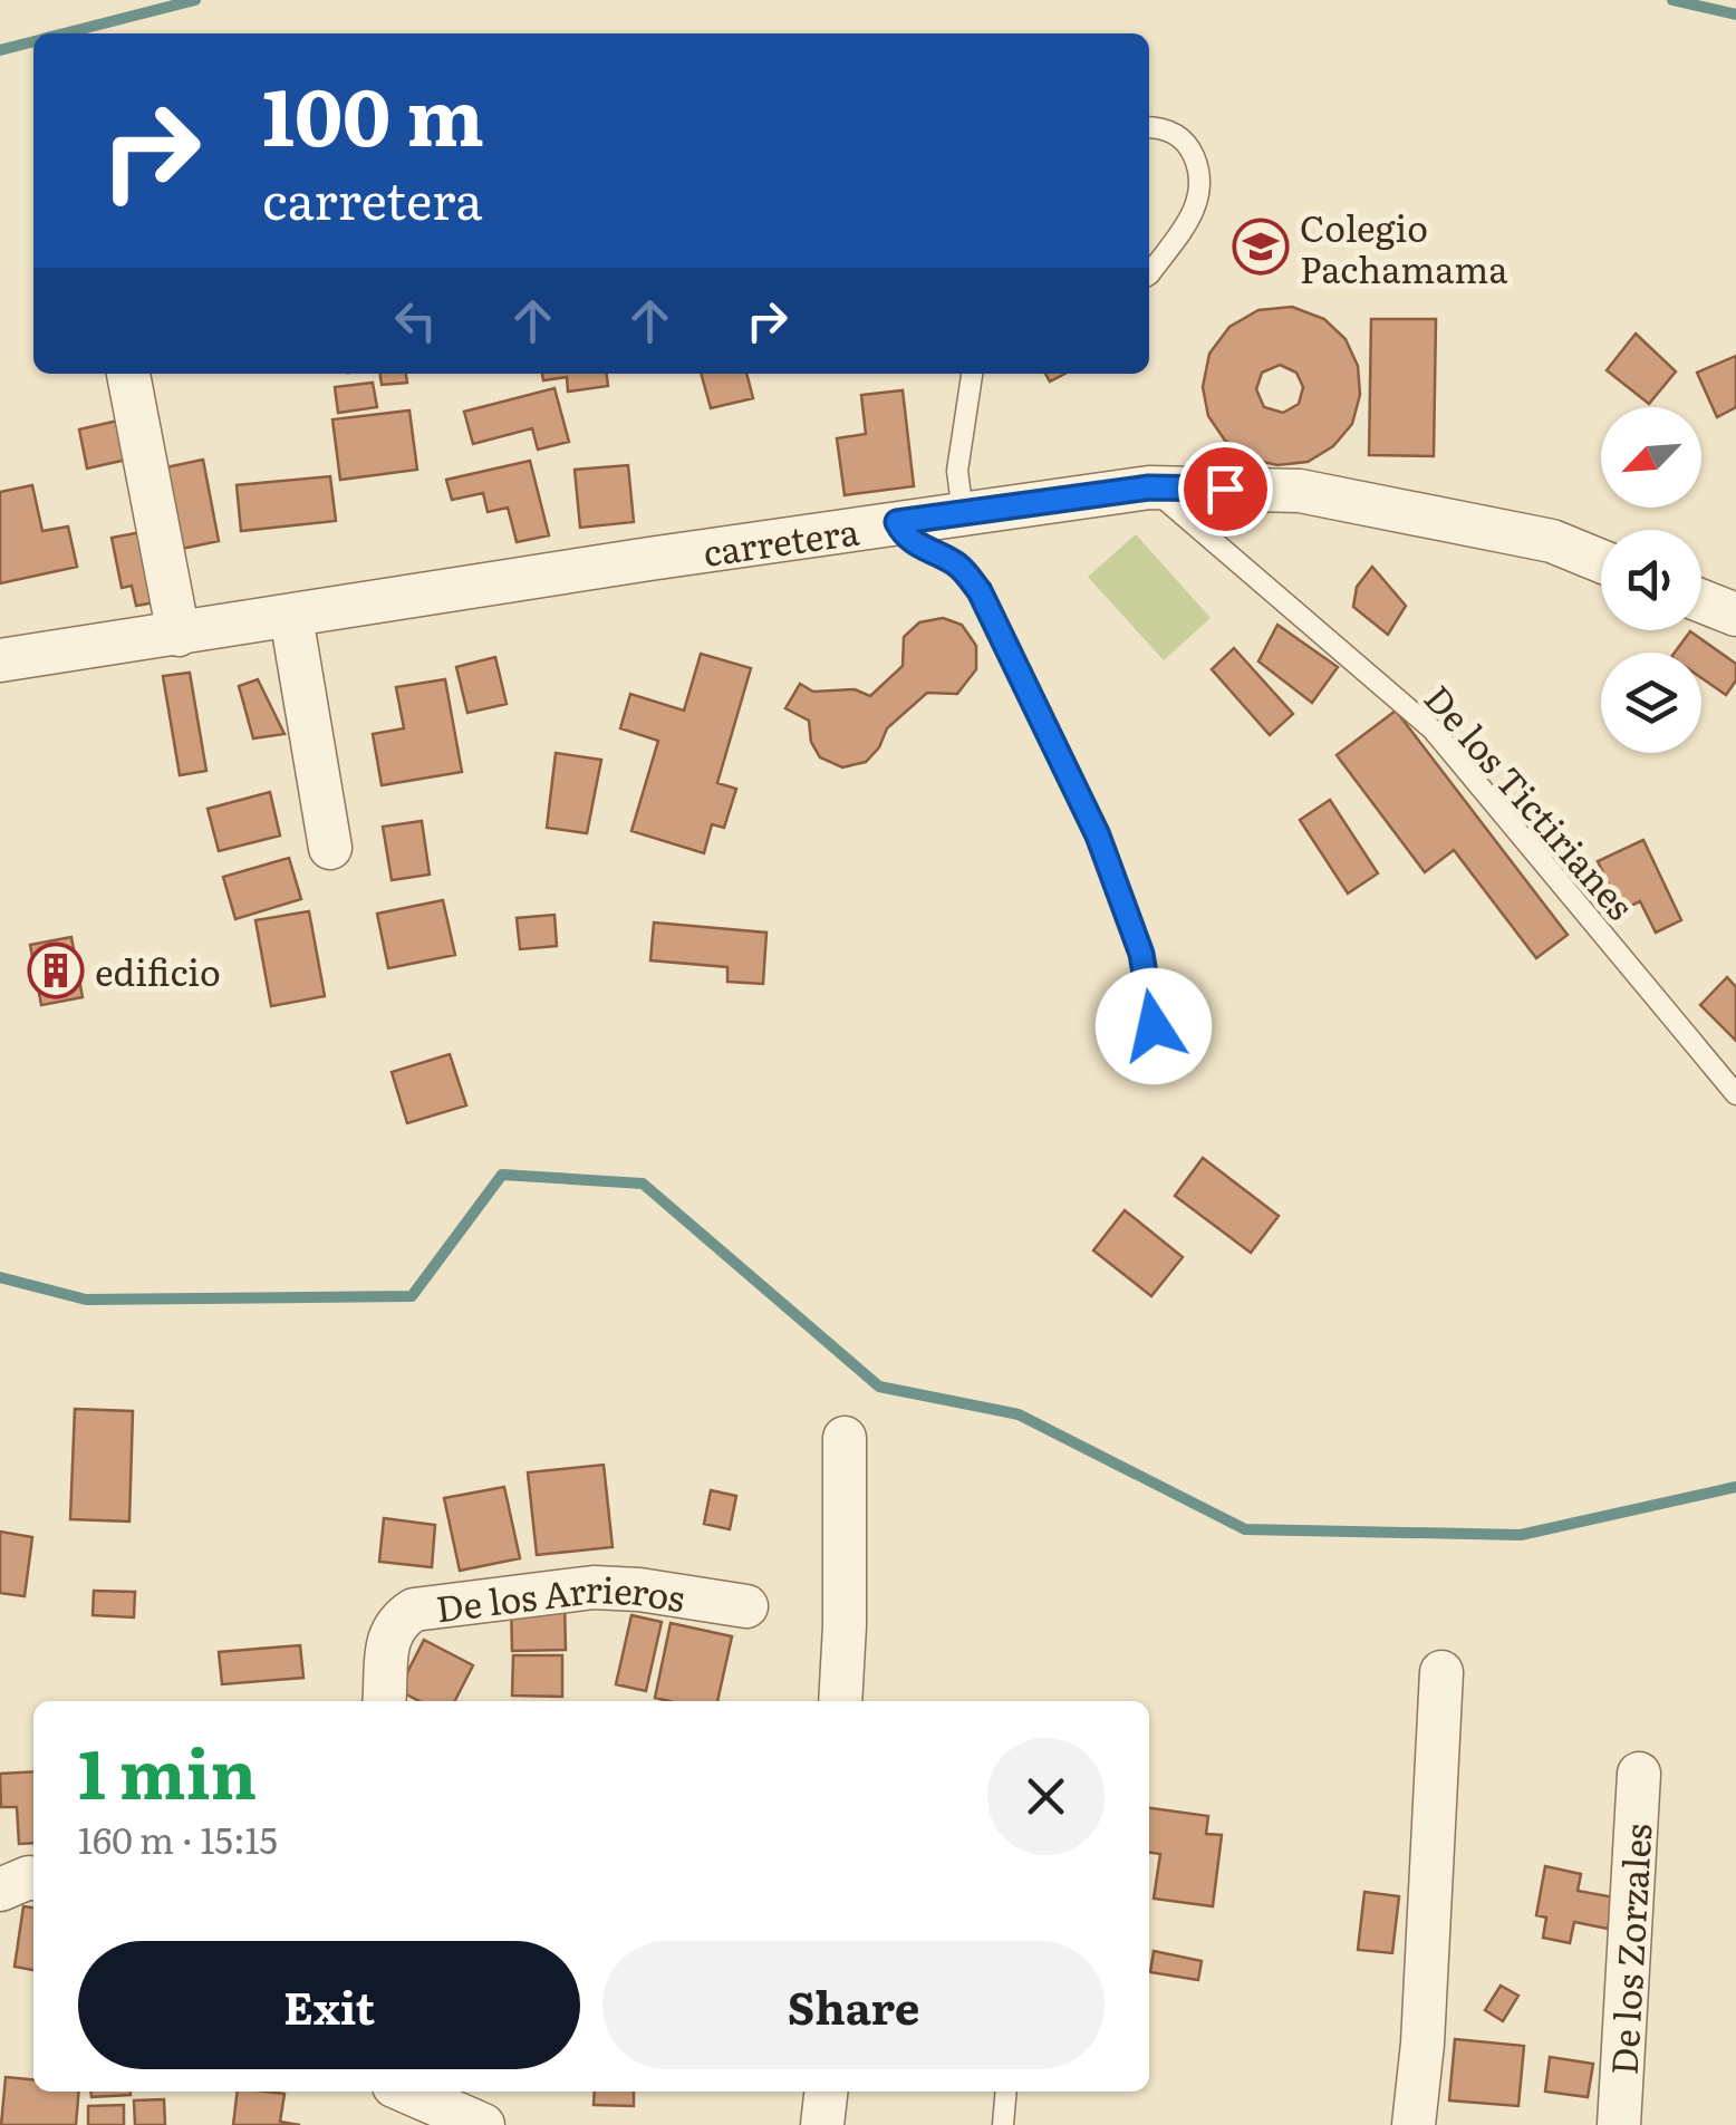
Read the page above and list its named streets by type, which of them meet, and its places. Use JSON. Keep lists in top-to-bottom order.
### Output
{
  "streets": {
    "street": ["carretera", "De los Arrieros", "De los Zorzales"],
    "lane": ["De los Tictirianes"]
  },
  "crossings": [
    ["carretera", "De los Tictirianes"]
  ],
  "places": {
    "school or university": ["Colegio Pachamama"],
    "building": ["edificio"]
  },
  "north": "bottom left",
  "page": {
    "turn": ["100 m", "carretera"],
    "heading": ["1 min", "160 m · 15:15"],
    "buttons": ["Exit", "Share"]
  }
}
